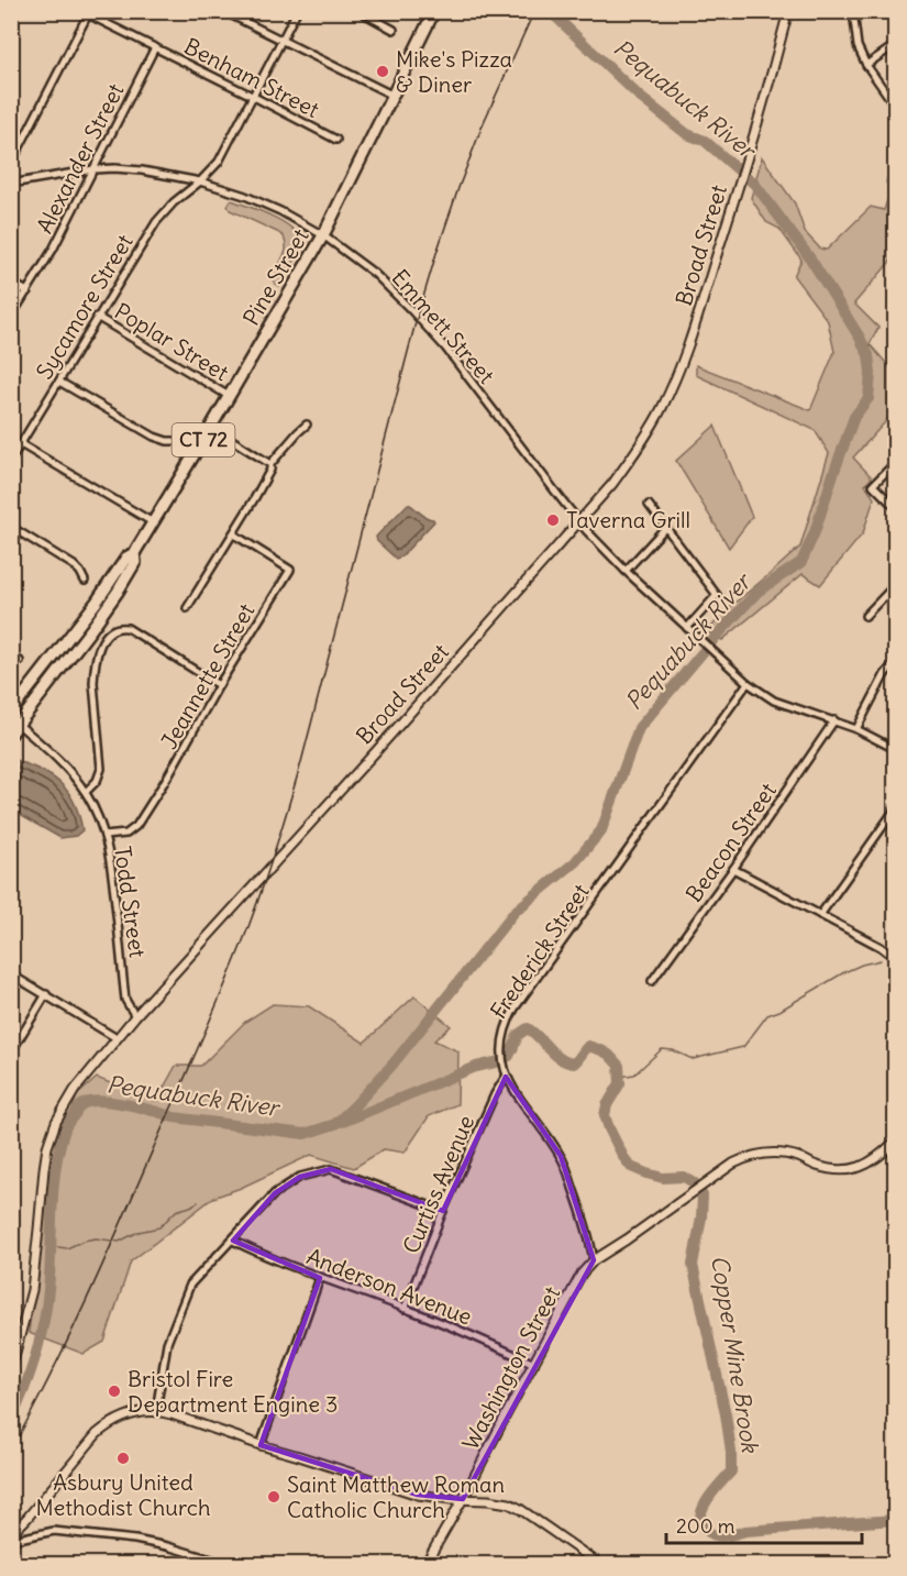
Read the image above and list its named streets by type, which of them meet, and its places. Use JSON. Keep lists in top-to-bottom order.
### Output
{
  "streets": {
    "highway": ["Pine Street", "CT 72"],
    "main road": ["Broad Street", "Washington Street"],
    "street": [
      "Benham Street",
      "Alexander Street",
      "Sycamore Street",
      "Emmett Street",
      "Poplar Street",
      "Jeannette Street",
      "Beacon Street",
      "Todd Street",
      "Frederick Street",
      "Curtiss Avenue",
      "Anderson Avenue"
    ]
  },
  "crossings": [
    ["Benham Street", "Alexander Street"],
    ["Benham Street", "Sycamore Street"],
    ["Alexander Street", "Emmett Street"],
    ["Broad Street", "Emmett Street"],
    ["Broad Street", "Todd Street"],
    ["Pine Street", "Emmett Street"],
    ["Pine Street", "Poplar Street"],
    ["Pine Street", "CT 72"],
    ["Pine Street", "Todd Street"],
    ["Sycamore Street", "Emmett Street"],
    ["Sycamore Street", "Poplar Street"],
    ["Emmett Street", "Beacon Street"],
    ["Emmett Street", "Frederick Street"],
    ["CT 72", "Todd Street"],
    ["Jeannette Street", "Todd Street"],
    ["Frederick Street", "Curtiss Avenue"],
    ["Frederick Street", "Washington Street"],
    ["Curtiss Avenue", "Anderson Avenue"],
    ["Anderson Avenue", "Washington Street"]
  ],
  "water": ["Pequabuck River", "Copper Mine Brook"],
  "places": [
    "Mike's Pizza & Diner",
    "Taverna Grill",
    "Bristol Fire Department Engine 3",
    "Asbury United Methodist Church",
    "Saint Matthew Roman Catholic Church"
  ],
  "scale_bar": "200 m"
}
